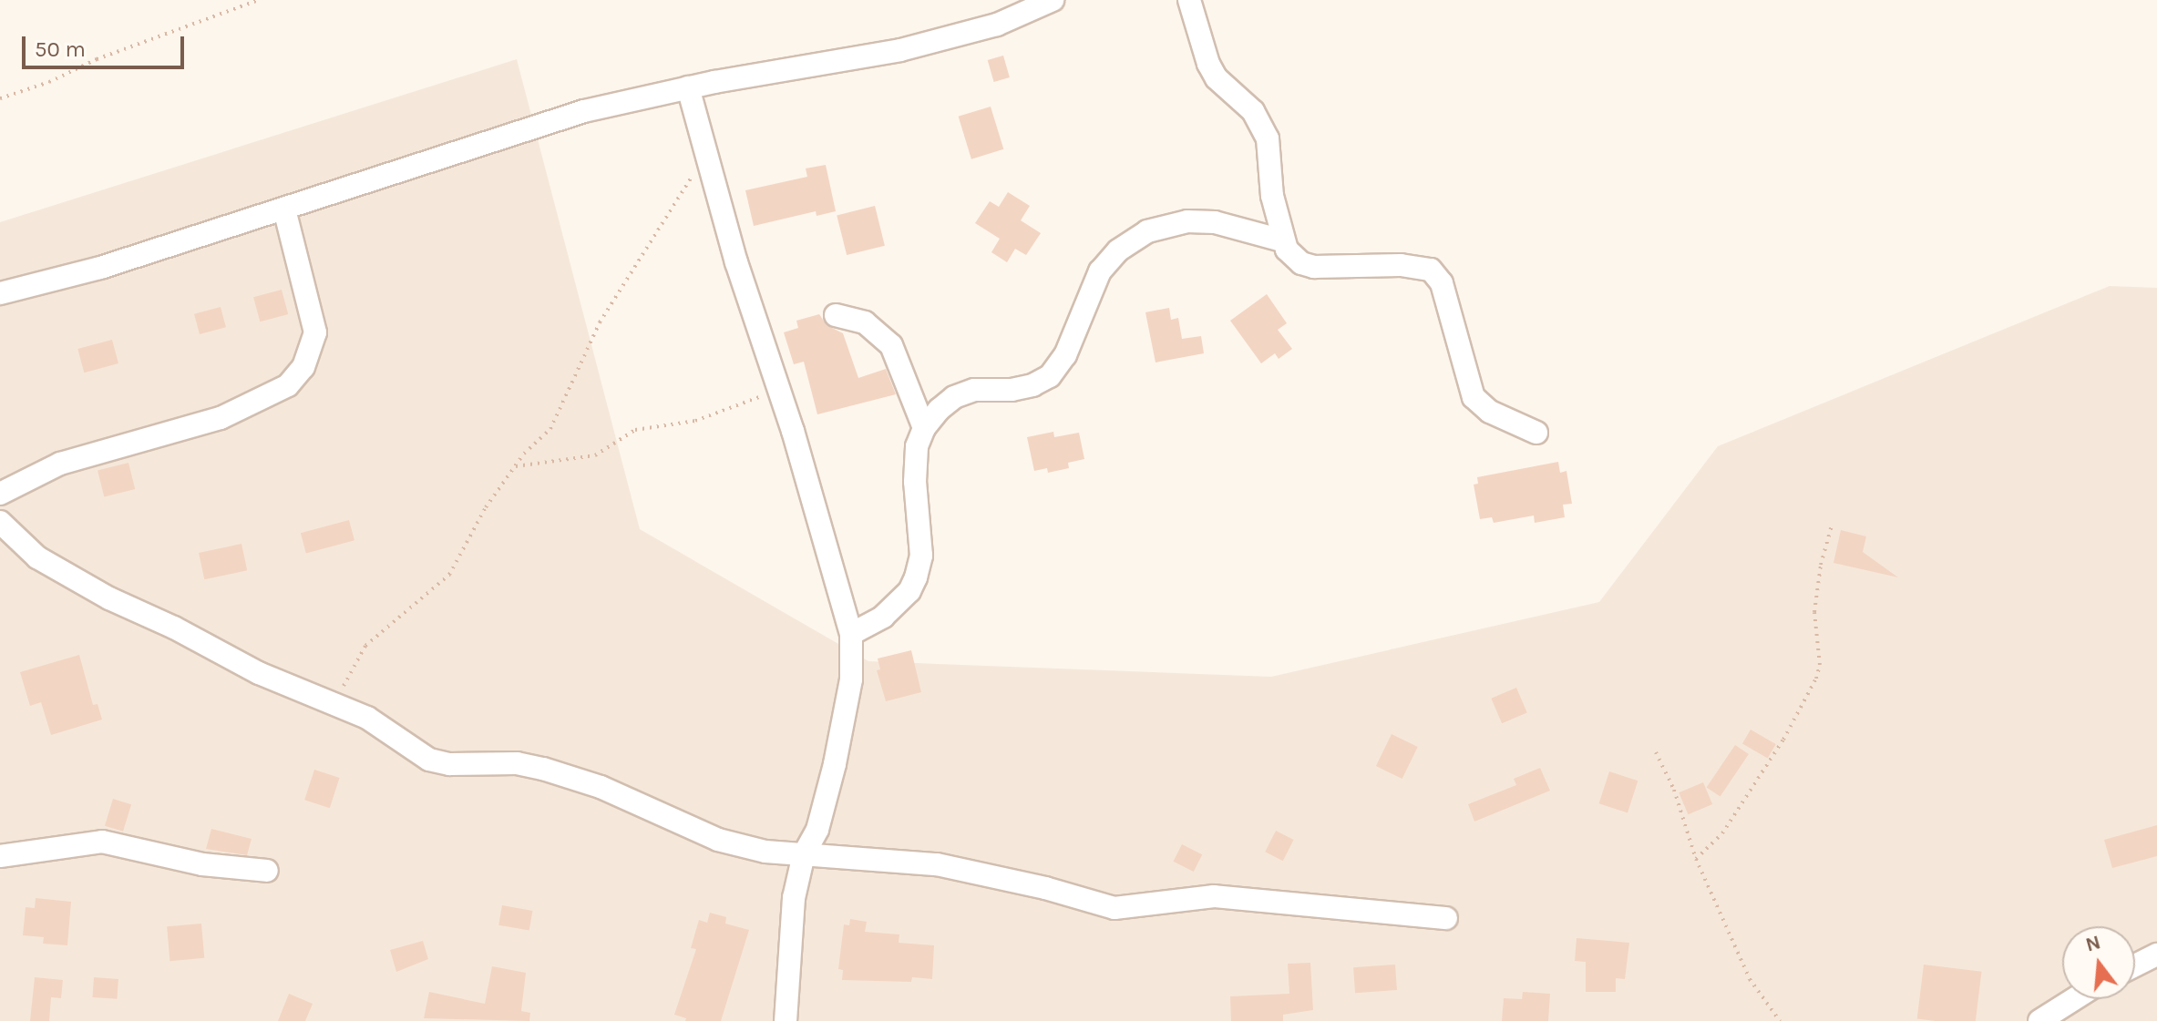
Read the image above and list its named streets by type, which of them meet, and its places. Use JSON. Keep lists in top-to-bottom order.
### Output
{
  "scale_bar": "50 m",
  "north": "top"
}
